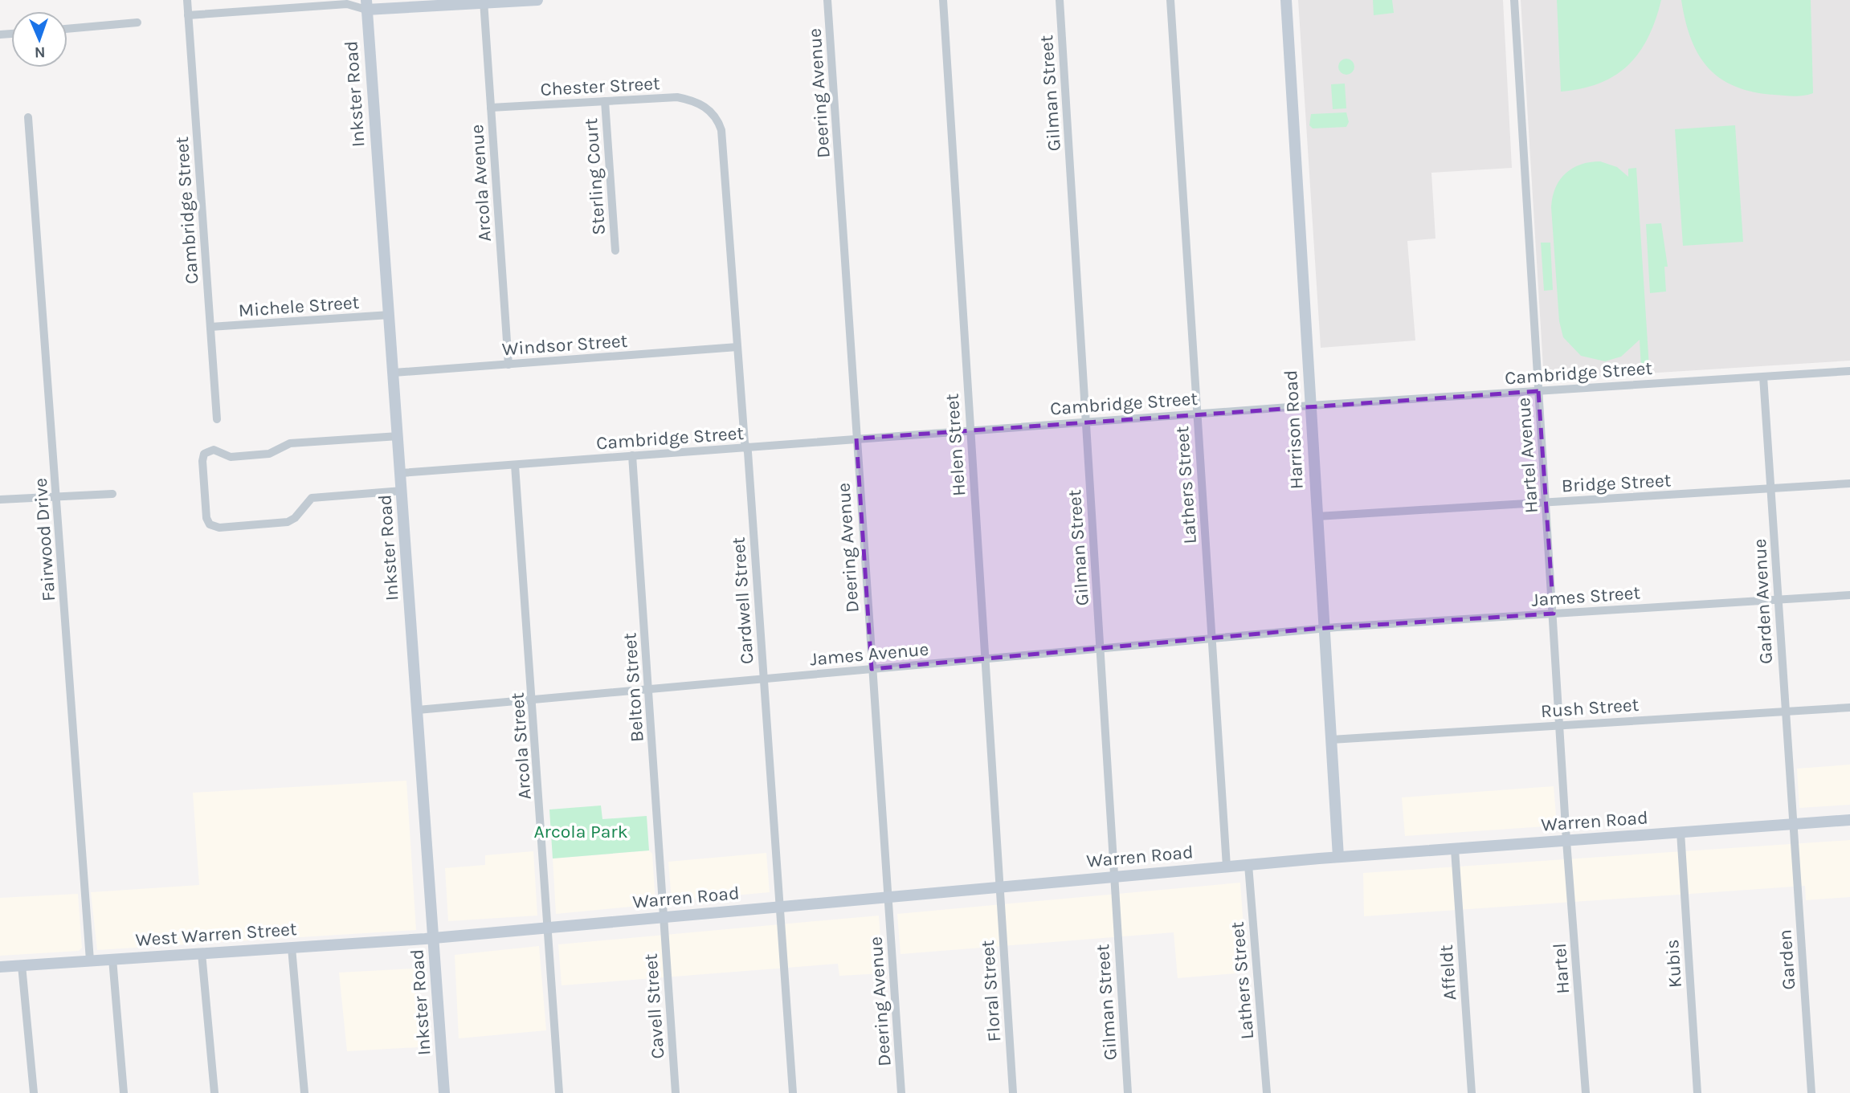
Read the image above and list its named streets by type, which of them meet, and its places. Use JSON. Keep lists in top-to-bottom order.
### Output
{
  "streets": {
    "main road": [
      "Inkster Road",
      "Harrison Road",
      "Warren Road",
      "West Warren Street"
    ],
    "street": [
      "Chester Street",
      "Deering Avenue",
      "Gilman Street",
      "Sterling Court",
      "Arcola Avenue",
      "Cambridge Street",
      "Michele Street",
      "Windsor Street",
      "Helen Street",
      "Hartel Avenue",
      "Bridge Street",
      "Lathers Street",
      "Fairwood Drive",
      "James Street",
      "Cardwell Street",
      "Garden Avenue",
      "James Avenue",
      "Belton Street",
      "Rush Street",
      "Arcola Street",
      "Garden",
      "Kubis",
      "Hartel",
      "Affeldt",
      "Floral Street",
      "Cavell Street"
    ]
  },
  "crossings": [
    ["Chester Street", "Sterling Court"],
    ["Chester Street", "Arcola Avenue"],
    ["Chester Street", "Cardwell Street"],
    ["Deering Avenue", "Cambridge Street"],
    ["Deering Avenue", "James Avenue"],
    ["Deering Avenue", "Warren Road"],
    ["Gilman Street", "Cambridge Street"],
    ["Gilman Street", "James Avenue"],
    ["Gilman Street", "Warren Road"],
    ["Inkster Road", "Cambridge Street"],
    ["Inkster Road", "Michele Street"],
    ["Inkster Road", "Windsor Street"],
    ["Inkster Road", "James Avenue"],
    ["Inkster Road", "Warren Road"],
    ["Inkster Road", "West Warren Street"],
    ["Arcola Avenue", "Windsor Street"],
    ["Cambridge Street", "Michele Street"],
    ["Cambridge Street", "Harrison Road"],
    ["Cambridge Street", "Helen Street"],
    ["Cambridge Street", "Hartel Avenue"],
    ["Cambridge Street", "Lathers Street"],
    ["Cambridge Street", "Cardwell Street"],
    ["Cambridge Street", "Garden Avenue"],
    ["Cambridge Street", "Belton Street"],
    ["Cambridge Street", "Arcola Street"],
    ["Windsor Street", "Cardwell Street"],
    ["Harrison Road", "Bridge Street"],
    ["Harrison Road", "James Street"],
    ["Harrison Road", "James Avenue"],
    ["Harrison Road", "Rush Street"],
    ["Harrison Road", "Warren Road"],
    ["Helen Street", "James Avenue"],
    ["Helen Street", "Warren Road"],
    ["Helen Street", "Floral Street"],
    ["Hartel Avenue", "Bridge Street"],
    ["Hartel Avenue", "James Street"],
    ["Hartel Avenue", "Rush Street"],
    ["Hartel Avenue", "Warren Road"],
    ["Hartel Avenue", "Hartel"],
    ["Bridge Street", "Garden Avenue"],
    ["Lathers Street", "James Avenue"],
    ["Lathers Street", "Warren Road"],
    ["Fairwood Drive", "West Warren Street"],
    ["James Street", "Garden Avenue"],
    ["James Street", "James Avenue"],
    ["Cardwell Street", "James Avenue"],
    ["Cardwell Street", "Warren Road"],
    ["Garden Avenue", "Rush Street"],
    ["Garden Avenue", "Warren Road"],
    ["Garden Avenue", "Garden"],
    ["James Avenue", "Belton Street"],
    ["James Avenue", "Arcola Street"],
    ["Belton Street", "Warren Road"],
    ["Belton Street", "Cavell Street"],
    ["Arcola Street", "Warren Road"],
    ["Warren Road", "West Warren Street"],
    ["Warren Road", "Garden"],
    ["Warren Road", "Kubis"],
    ["Warren Road", "Hartel"],
    ["Warren Road", "Affeldt"],
    ["Warren Road", "Floral Street"],
    ["Warren Road", "Cavell Street"]
  ],
  "parks": ["Arcola Park"],
  "north": "bottom"
}
